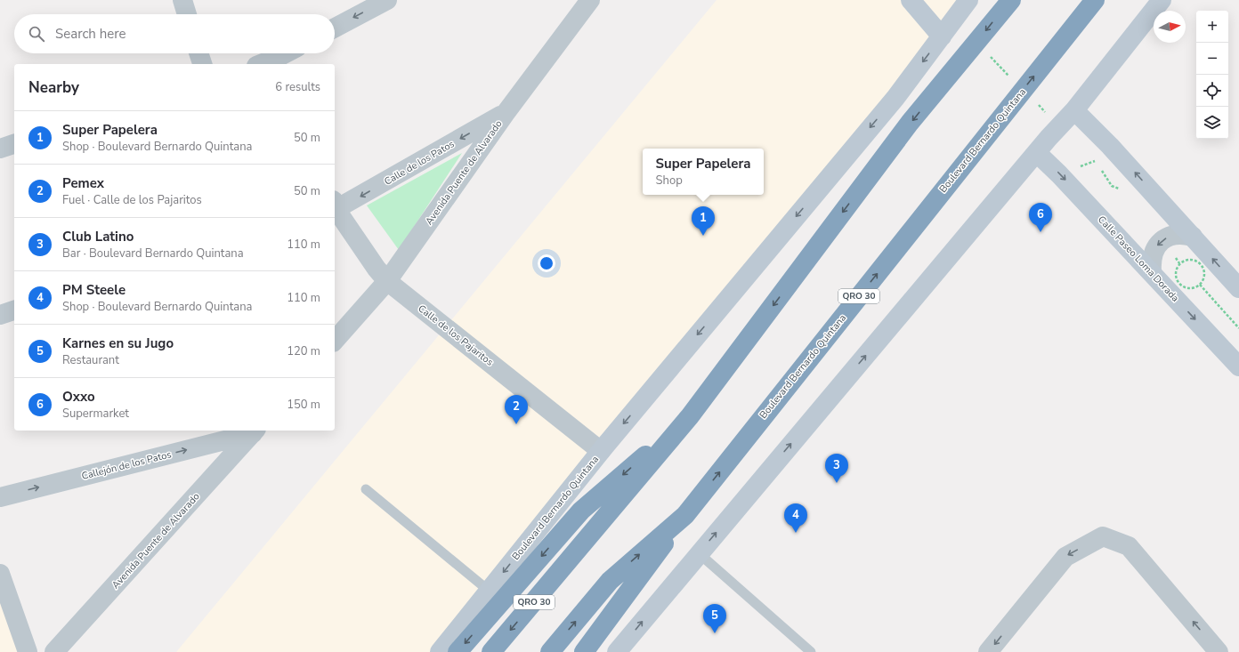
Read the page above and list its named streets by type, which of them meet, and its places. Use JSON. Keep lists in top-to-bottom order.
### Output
{
  "streets": {
    "highway": ["Boulevard Bernardo Quintana", "QRO 30"],
    "main road": ["Calle Paseo Loma Dorada"],
    "street": [
      "Calle de los Patos",
      "Avenida Puente de Alvarado",
      "Calle de los Pajaritos",
      "Callejón de los Patos"
    ]
  },
  "crossings": [
    ["Boulevard Bernardo Quintana", "Calle de los Pajaritos"],
    ["Calle de los Patos", "Avenida Puente de Alvarado"],
    ["Avenida Puente de Alvarado", "Calle de los Pajaritos"],
    ["Avenida Puente de Alvarado", "Callejón de los Patos"]
  ],
  "one_way": ["Callejón de los Patos"],
  "north": "right",
  "page": {
    "map_buttons": ["+", "−"],
    "search": "Search here",
    "heading": ["Nearby", "6 results"],
    "list": [
      {
        "mark": "1",
        "name": "Super Papelera",
        "note": "Shop · Boulevard Bernardo Quintana",
        "value": "50 m"
      },
      {
        "mark": "2",
        "name": "Pemex",
        "note": "Fuel · Calle de los Pajaritos",
        "value": "50 m"
      },
      {
        "mark": "3",
        "name": "Club Latino",
        "note": "Bar · Boulevard Bernardo Quintana",
        "value": "110 m"
      },
      {
        "mark": "4",
        "name": "PM Steele",
        "note": "Shop · Boulevard Bernardo Quintana",
        "value": "110 m"
      },
      {
        "mark": "5",
        "name": "Karnes en su Jugo",
        "note": "Restaurant",
        "value": "120 m"
      },
      {
        "mark": "6",
        "name": "Oxxo",
        "note": "Supermarket",
        "value": "150 m"
      }
    ],
    "popup": ["Super Papelera", "Shop"],
    "pins": [
      "6",
      "1",
      "2",
      "3",
      "4",
      "5"
    ]
  }
}
